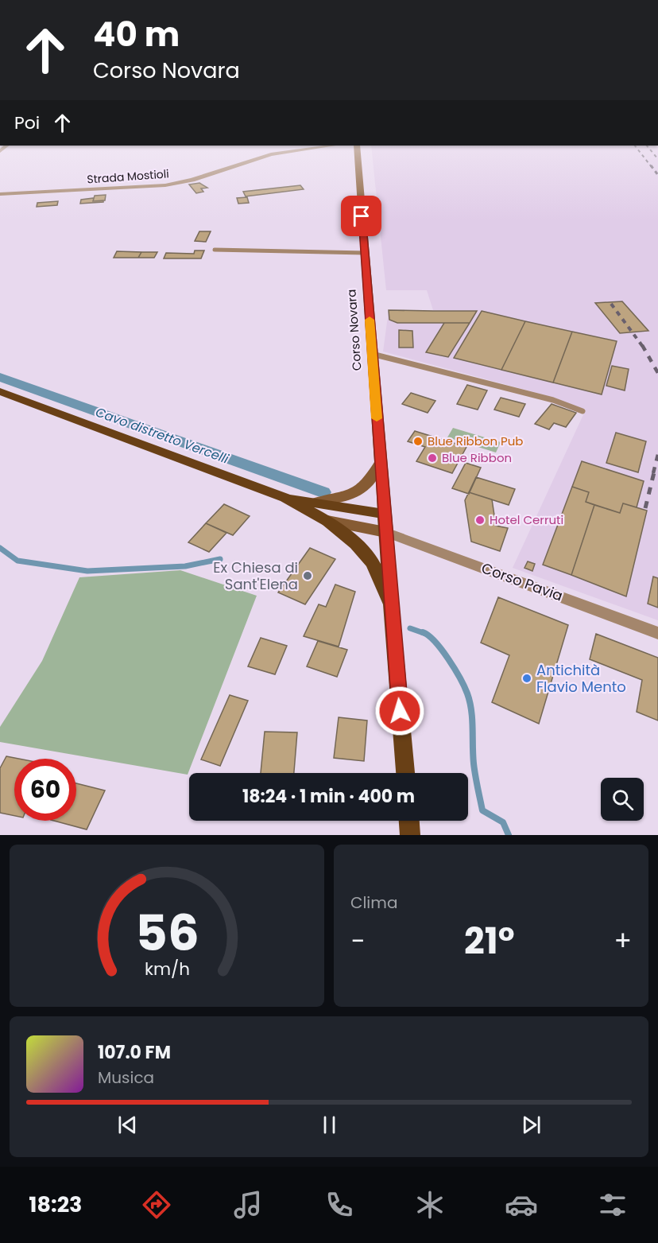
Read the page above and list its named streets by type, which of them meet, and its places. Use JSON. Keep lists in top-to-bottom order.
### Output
{
  "streets": {
    "main road": ["Corso Novara"],
    "street": ["Strada Mostioli", "Corso Pavia"]
  },
  "water": ["Cavo distretto Vercelli"],
  "places": [
    "Blue Ribbon Pub",
    "Blue Ribbon",
    "Hotel Cerruti",
    "Ex Chiesa di Sant'Elena",
    "Antichità Flavio Mento"
  ],
  "page": {
    "turn": ["40 m", "Corso Novara"],
    "then": "Poi",
    "limit": "60",
    "trip": "18:24 · 1 min · 400 m",
    "tile": "Clima",
    "heat": ["−", "21°", "+"],
    "song": ["107.0 FM", "Musica"],
    "tabs": "18:23",
    "gauge": ["56", "km/h"]
  }
}
